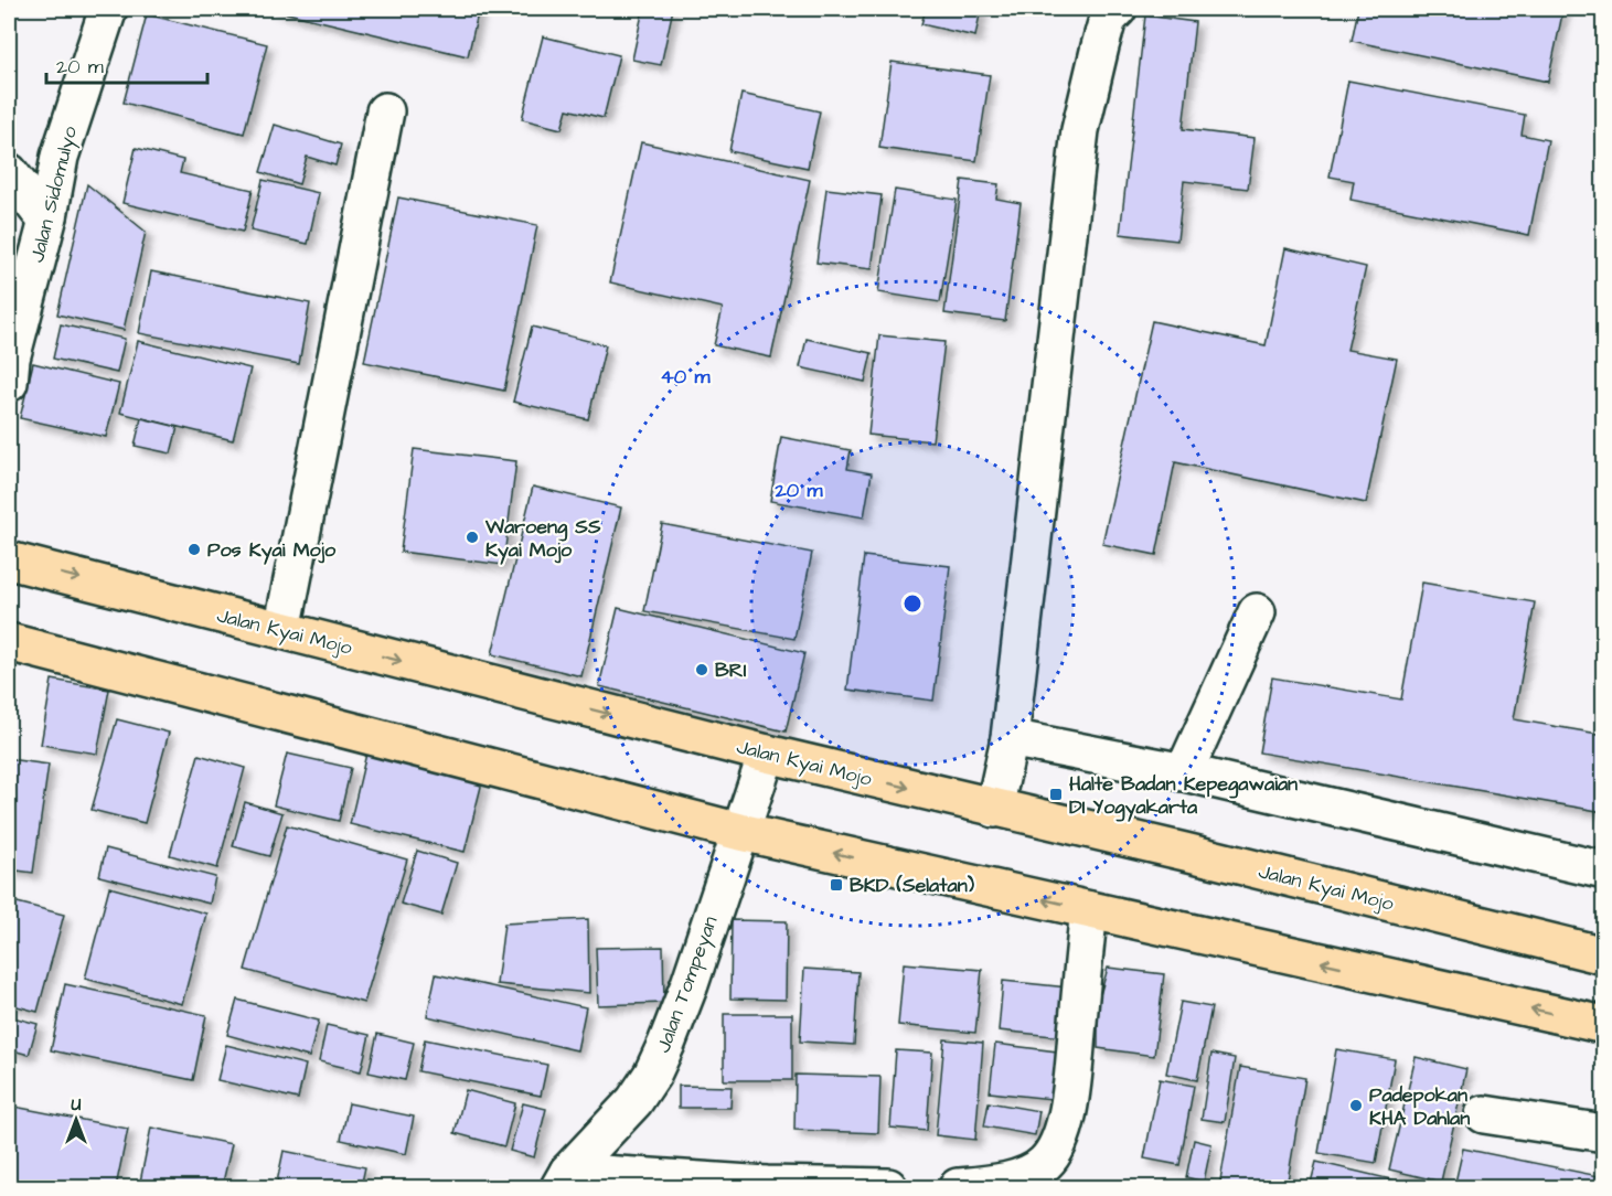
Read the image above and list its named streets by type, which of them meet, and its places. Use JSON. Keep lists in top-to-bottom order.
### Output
{
  "streets": {
    "main road": ["Jalan Kyai Mojo"],
    "street": ["Jalan Sidomulyo", "Jalan Tompeyan"]
  },
  "crossings": [
    ["Jalan Kyai Mojo", "Jalan Tompeyan"]
  ],
  "places": {
    "other": [
      "Waroeng SS Kyai Mojo",
      "Pos Kyai Mojo",
      "BRI",
      "Padepokan KHA Dahlan"
    ],
    "transit": ["Halte Badan Kepegawaian DI Yogyakarta", "BKD (Selatan)"]
  },
  "scale_bar": "20 m",
  "north": "top",
  "rings": ["40 m", "20 m"]
}
